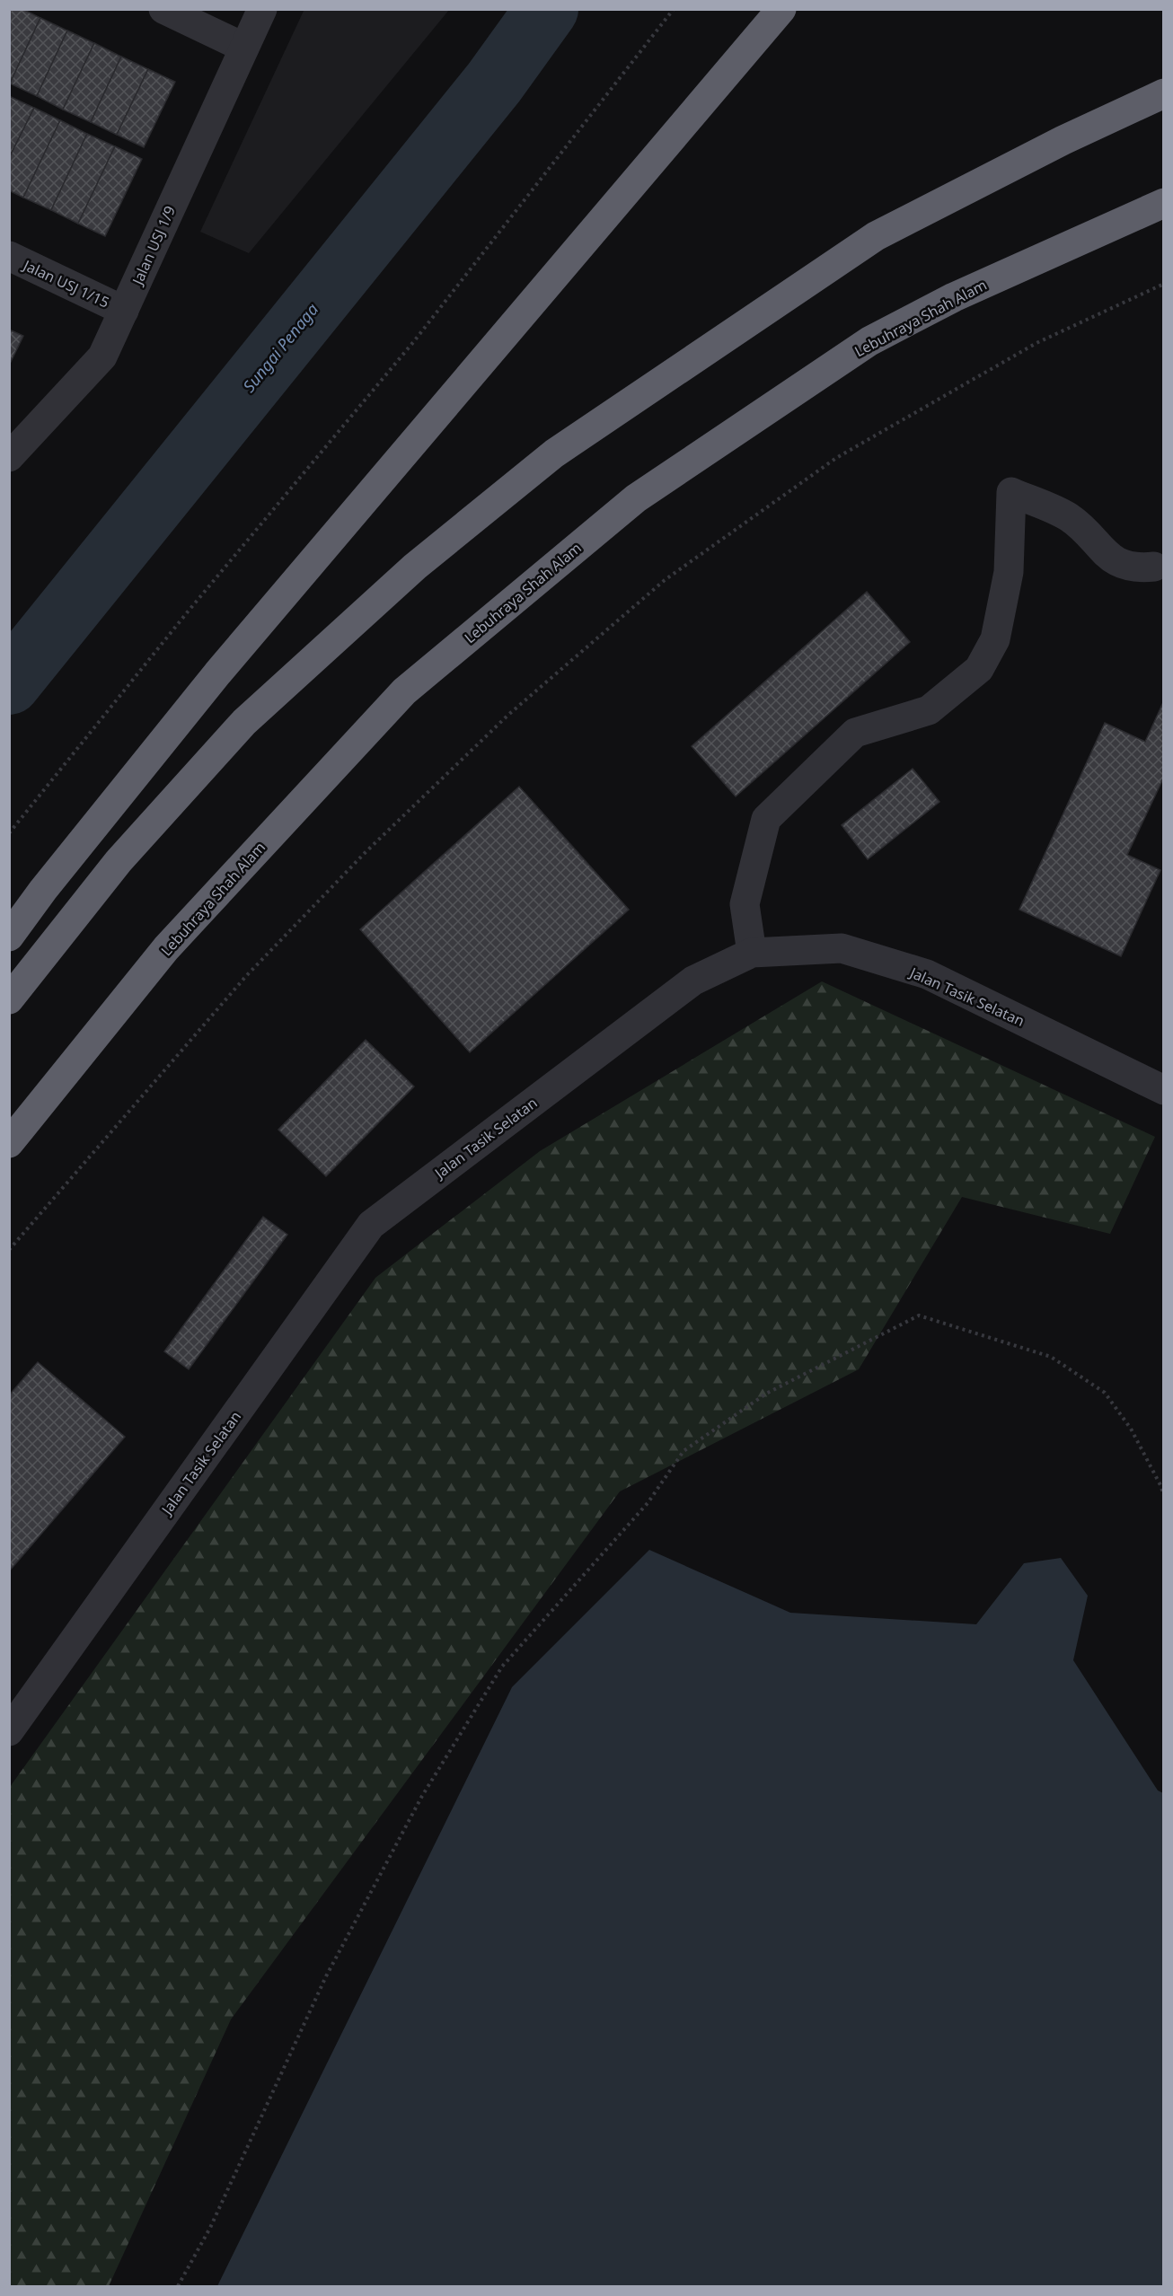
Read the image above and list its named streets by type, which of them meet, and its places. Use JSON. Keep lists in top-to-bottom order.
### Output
{
  "streets": {
    "highway": ["Lebuhraya Shah Alam"],
    "street": ["Jalan USJ 1/9", "Jalan USJ 1/15", "Jalan Tasik Selatan"]
  },
  "crossings": [
    ["Jalan USJ 1/9", "Jalan USJ 1/15"]
  ],
  "water": ["Sungai Penaga"]
}
